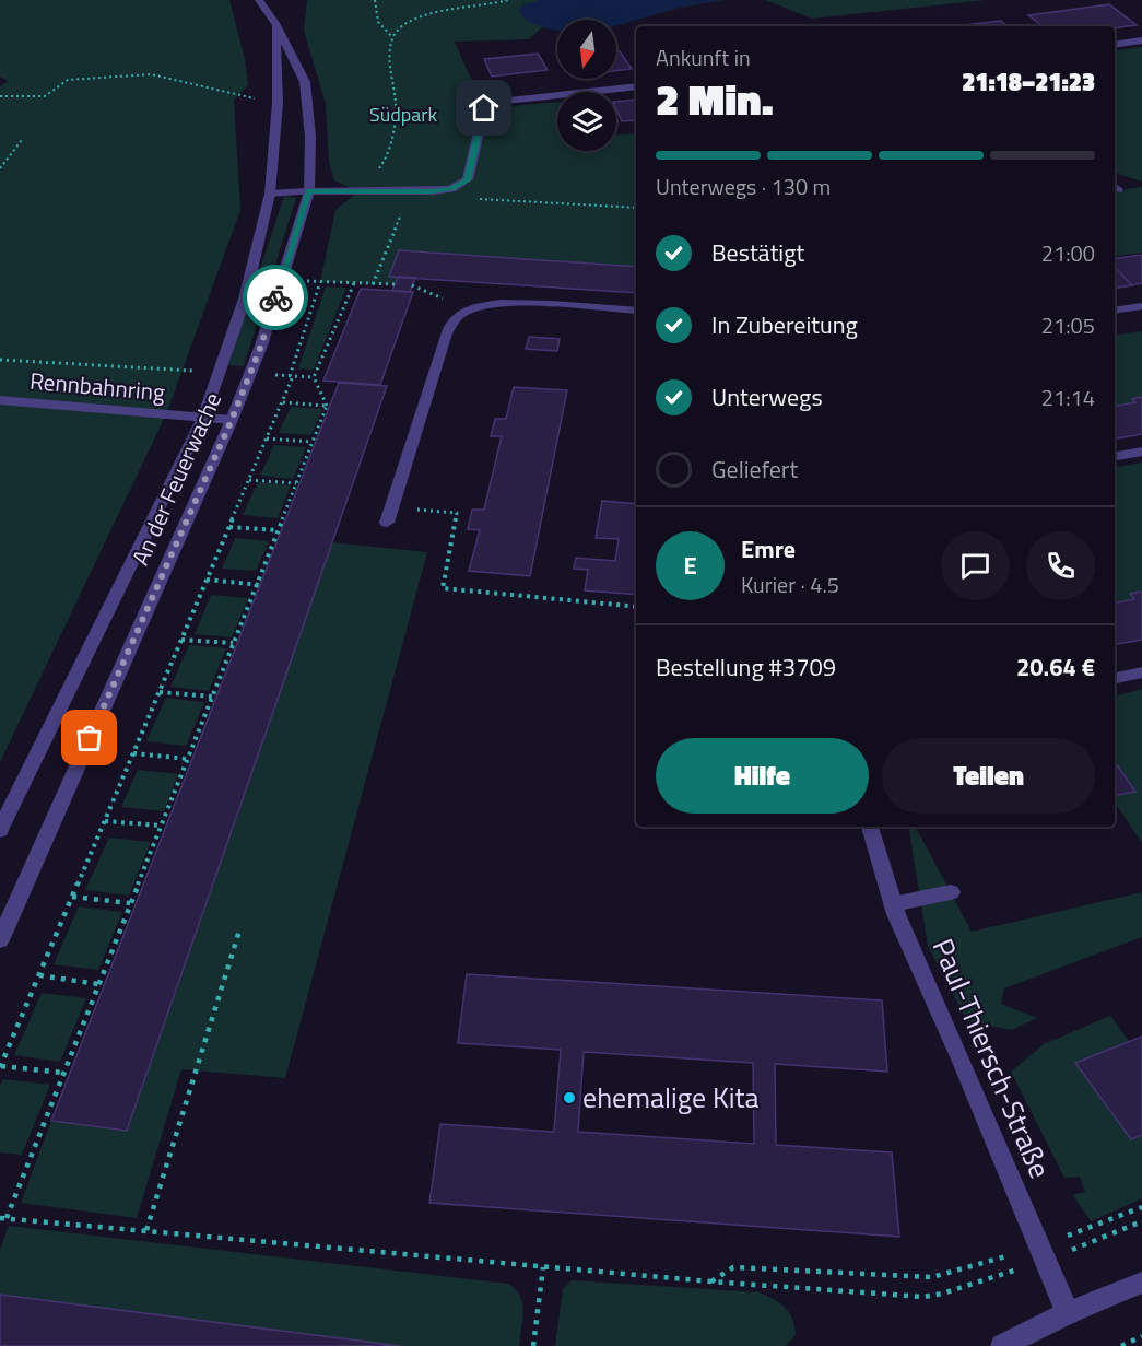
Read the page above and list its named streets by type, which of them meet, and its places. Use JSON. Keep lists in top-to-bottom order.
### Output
{
  "streets": {
    "street": ["Rennbahnring", "An der Feuerwache", "Paul-Thiersch-Straße"]
  },
  "crossings": [
    ["Rennbahnring", "An der Feuerwache"]
  ],
  "parks": ["Südpark"],
  "places": ["ehemalige Kita"],
  "north": "bottom",
  "page": {
    "heading": ["2 Min.", "Ankunft in", "21:18–21:23"],
    "panel": [
      "Emre",
      "Kurier · 4.5",
      "Bestellung #3709",
      "20.64 €"
    ],
    "bar": "Unterwegs · 130 m",
    "list": [
      ["Bestätigt", "21:00"],
      ["In Zubereitung", "21:05"],
      ["Unterwegs", "21:14"],
      "Geliefert"
    ],
    "round": "E",
    "buttons": ["Hilfe", "Teilen"]
  }
}
